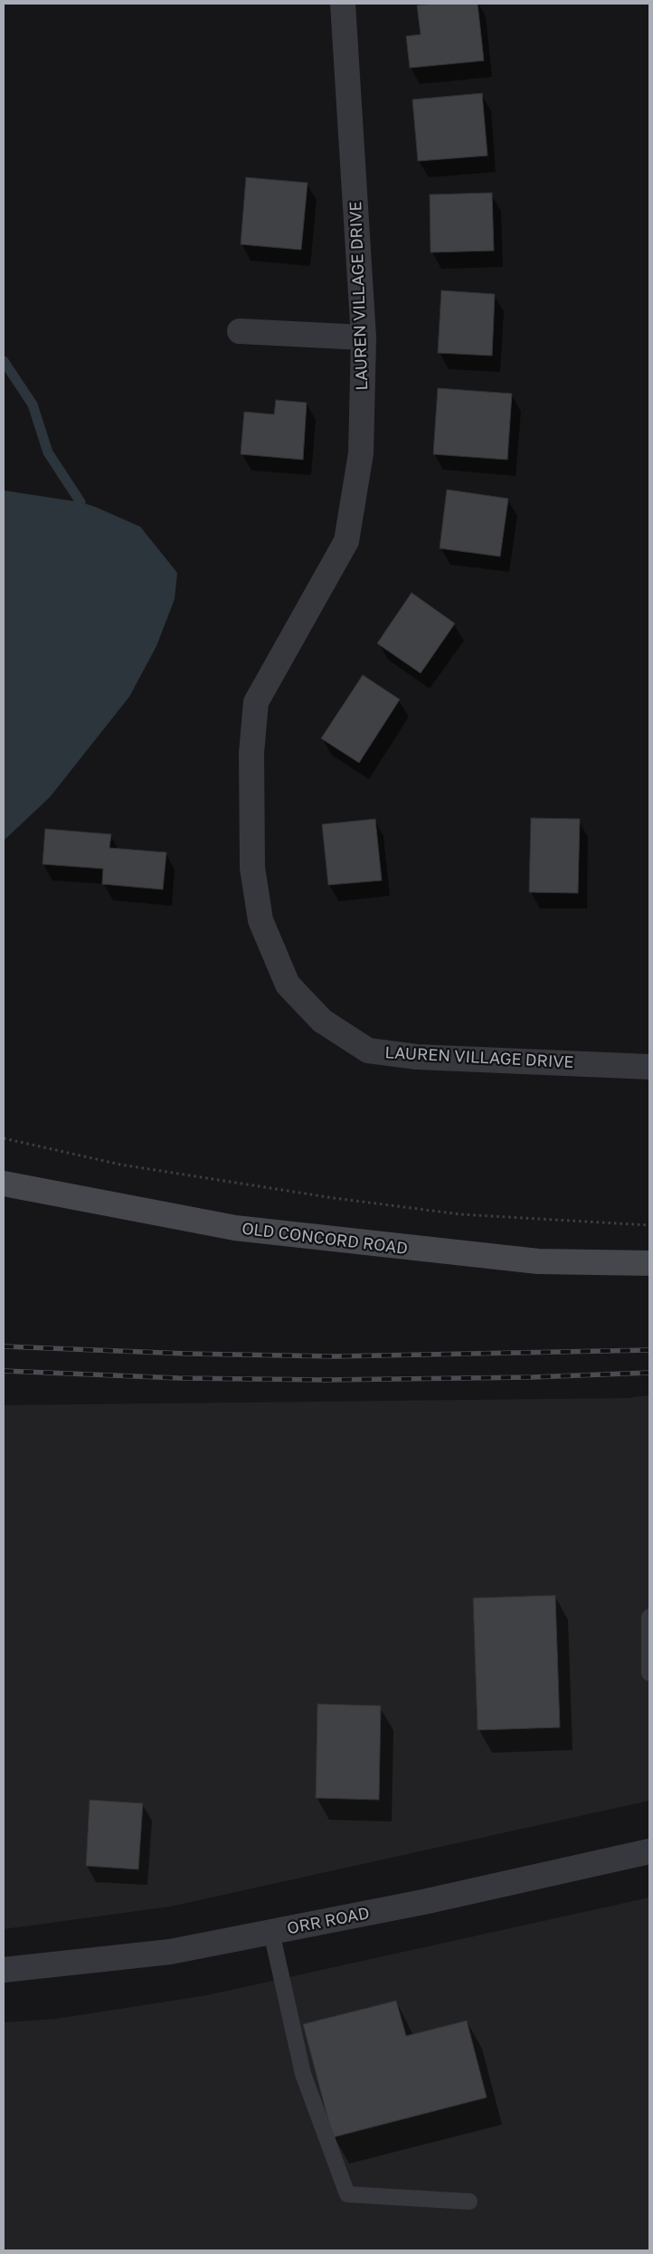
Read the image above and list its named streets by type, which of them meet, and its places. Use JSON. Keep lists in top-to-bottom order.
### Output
{
  "streets": {
    "street": ["LAUREN VILLAGE DRIVE", "OLD CONCORD ROAD", "ORR ROAD"]
  }
}
